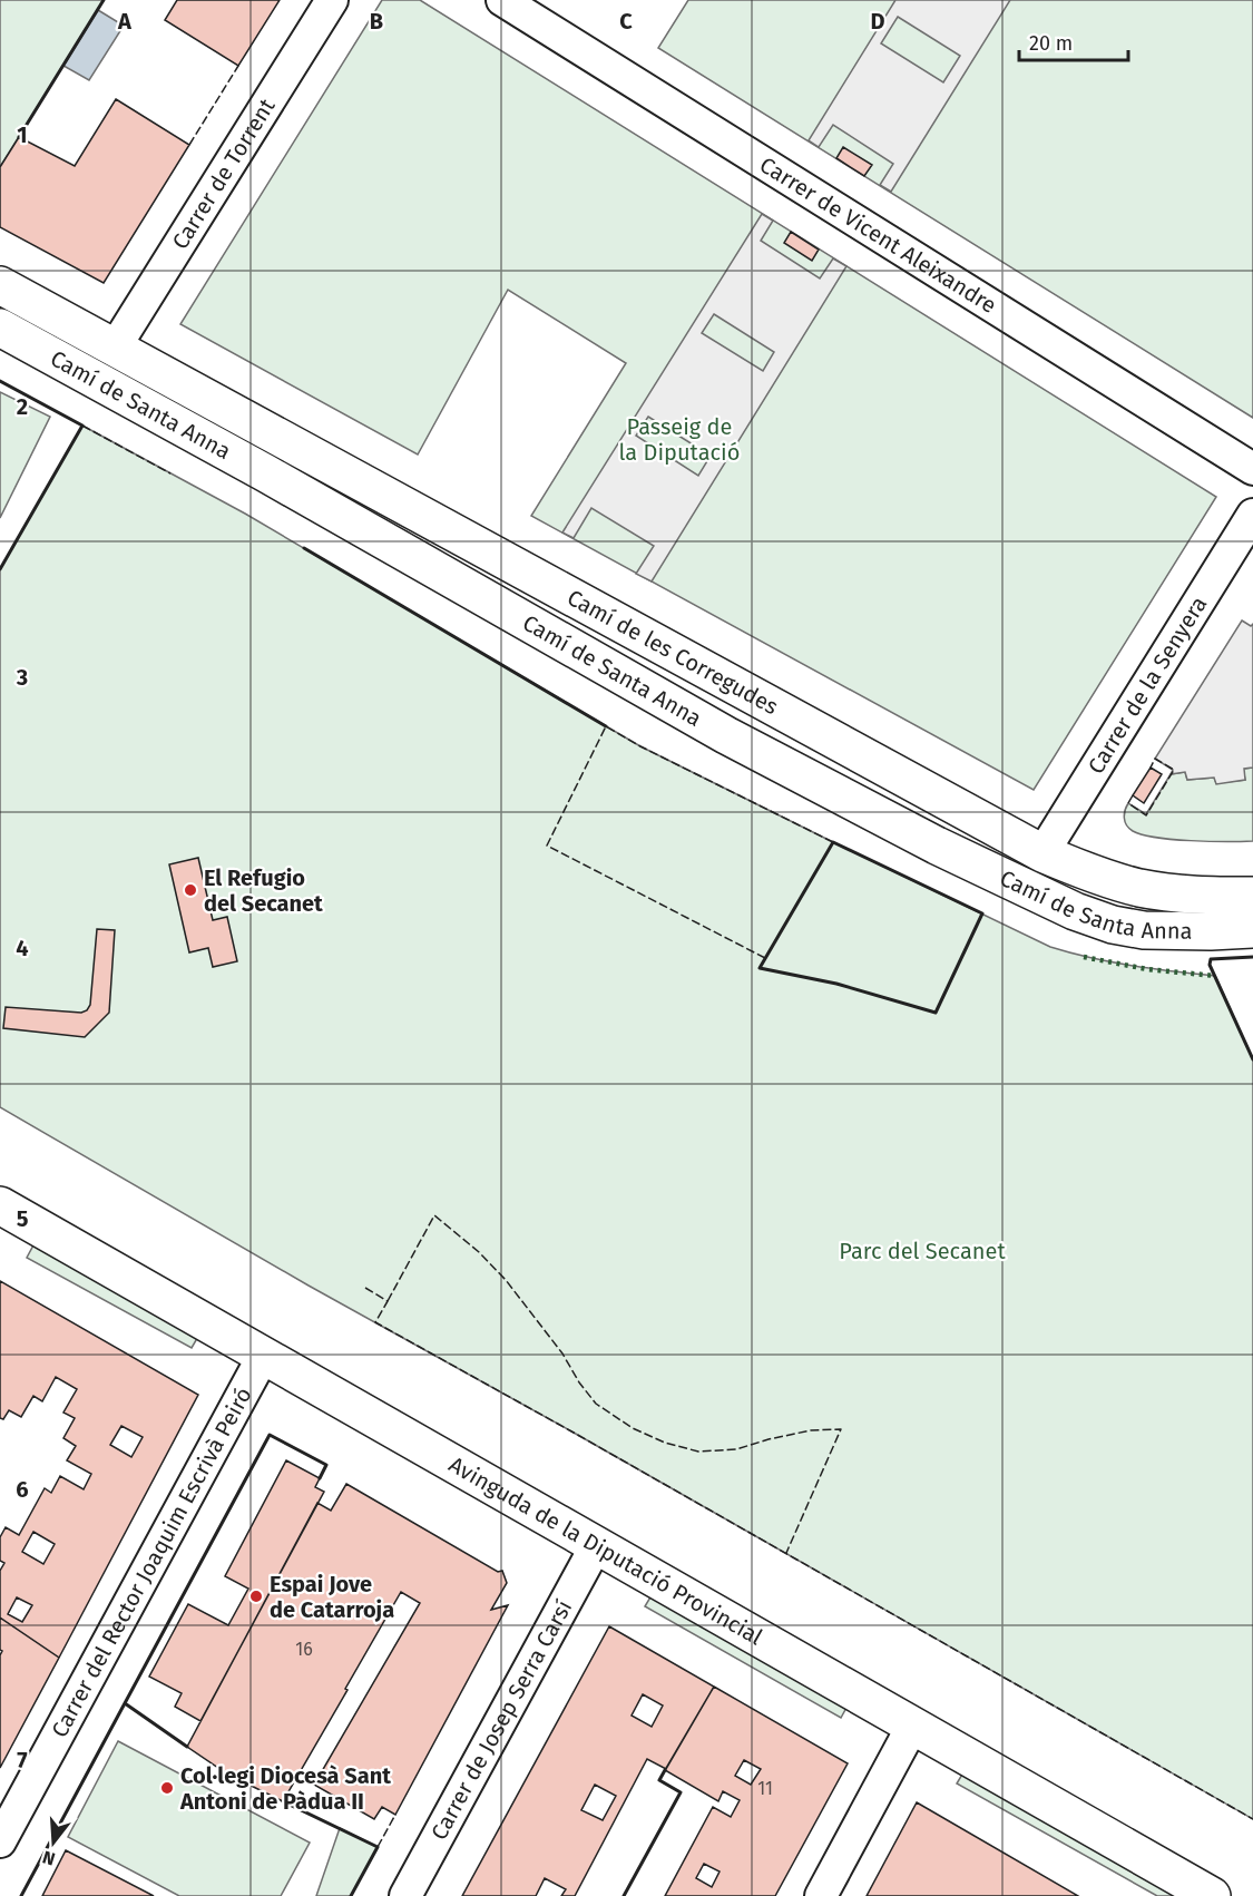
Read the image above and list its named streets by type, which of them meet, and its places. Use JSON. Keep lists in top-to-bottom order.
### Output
{
  "streets": {
    "street": [
      "Carrer de Torrent",
      "Carrer de Vicent Aleixandre",
      "Camí de Santa Anna",
      "Camí de les Corregudes",
      "Carrer de la Senyera",
      "Avinguda de la Diputació Provincial",
      "Carrer del Rector Joaquim Escrivà Peiró",
      "Carrer de Josep Serra Carsí"
    ]
  },
  "crossings": [
    ["Carrer de Torrent", "Camí de les Corregudes"],
    ["Camí de les Corregudes", "Carrer de la Senyera"],
    ["Avinguda de la Diputació Provincial", "Carrer del Rector Joaquim Escrivà Peiró"],
    ["Avinguda de la Diputació Provincial", "Carrer de Josep Serra Carsí"]
  ],
  "parks": ["Passeig de la Diputació", "Parc del Secanet"],
  "places": ["El Refugio del Secanet", "Espai Jove de Catarroja", "Col·legi Diocesà Sant Antoni de Pàdua II"],
  "house_numbers": ["16", "11"],
  "scale_bar": "20 m",
  "north": "bottom",
  "grid": {
    "columns": [
      "A",
      "B",
      "C",
      "D"
    ],
    "rows": [
      "1",
      "2",
      "3",
      "4",
      "5",
      "6",
      "7"
    ]
  }
}
